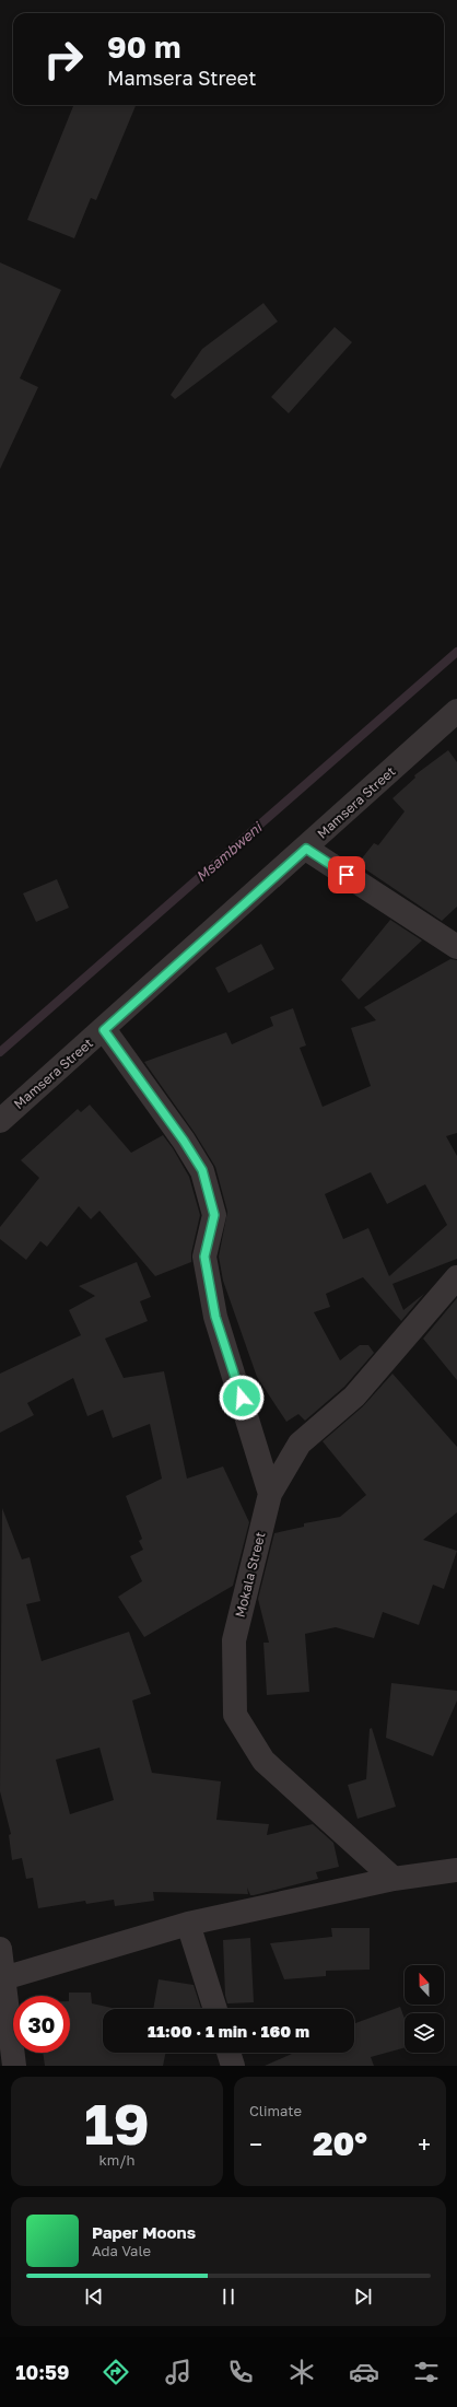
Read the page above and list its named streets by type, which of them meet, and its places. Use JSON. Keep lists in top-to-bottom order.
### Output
{
  "streets": {
    "street": ["Mamsera Street", "Mokala Street"]
  },
  "water": ["Msambweni"],
  "north": "top",
  "page": {
    "turn": ["90 m", "Mamsera Street"],
    "limit": "30",
    "trip": "11:00 · 1 min · 160 m",
    "tile": [
      ["19", "km/h"],
      "Climate"
    ],
    "heat": ["−", "20°", "+"],
    "song": ["Paper Moons", "Ada Vale"],
    "tabs": "10:59"
  }
}
